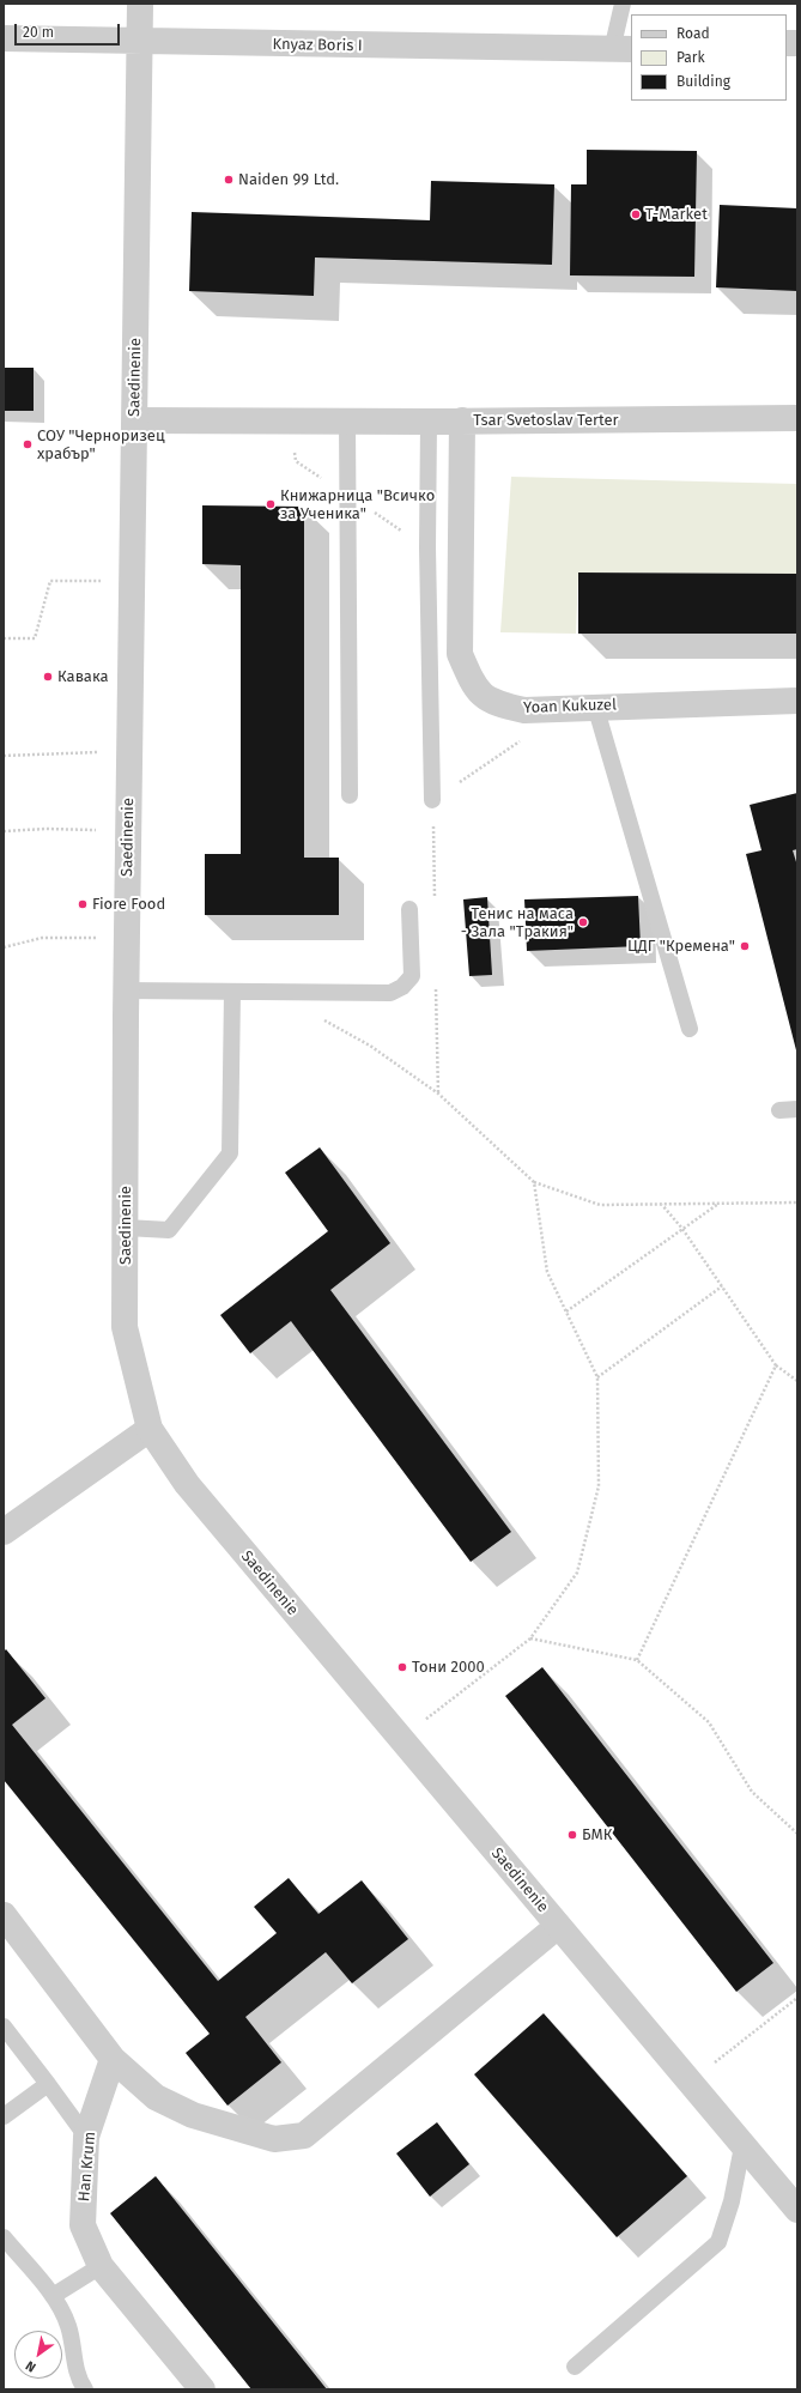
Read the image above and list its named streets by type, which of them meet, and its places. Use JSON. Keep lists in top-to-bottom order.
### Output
{
  "streets": {
    "street": [
      "Knyaz Boris I",
      "Saedinenie",
      "Tsar Svetoslav Terter",
      "Yoan Kukuzel",
      "Han Krum"
    ]
  },
  "crossings": [
    ["Knyaz Boris I", "Saedinenie"],
    ["Saedinenie", "Tsar Svetoslav Terter"],
    ["Tsar Svetoslav Terter", "Yoan Kukuzel"]
  ],
  "places": [
    "Naiden 99 Ltd.",
    "T-Market",
    "СОУ \"Черноризец храбър\"",
    "Книжарница \"Всичко за Ученика\"",
    "Кавака",
    "Fiore Food",
    "Тенис на маса - Зала \"Тракия\"",
    "ЦДГ \"Кремена\"",
    "Тони 2000",
    "БМК"
  ],
  "legend": ["Road", "Park", "Building"],
  "scale_bar": "20 m",
  "north": "bottom left"
}
